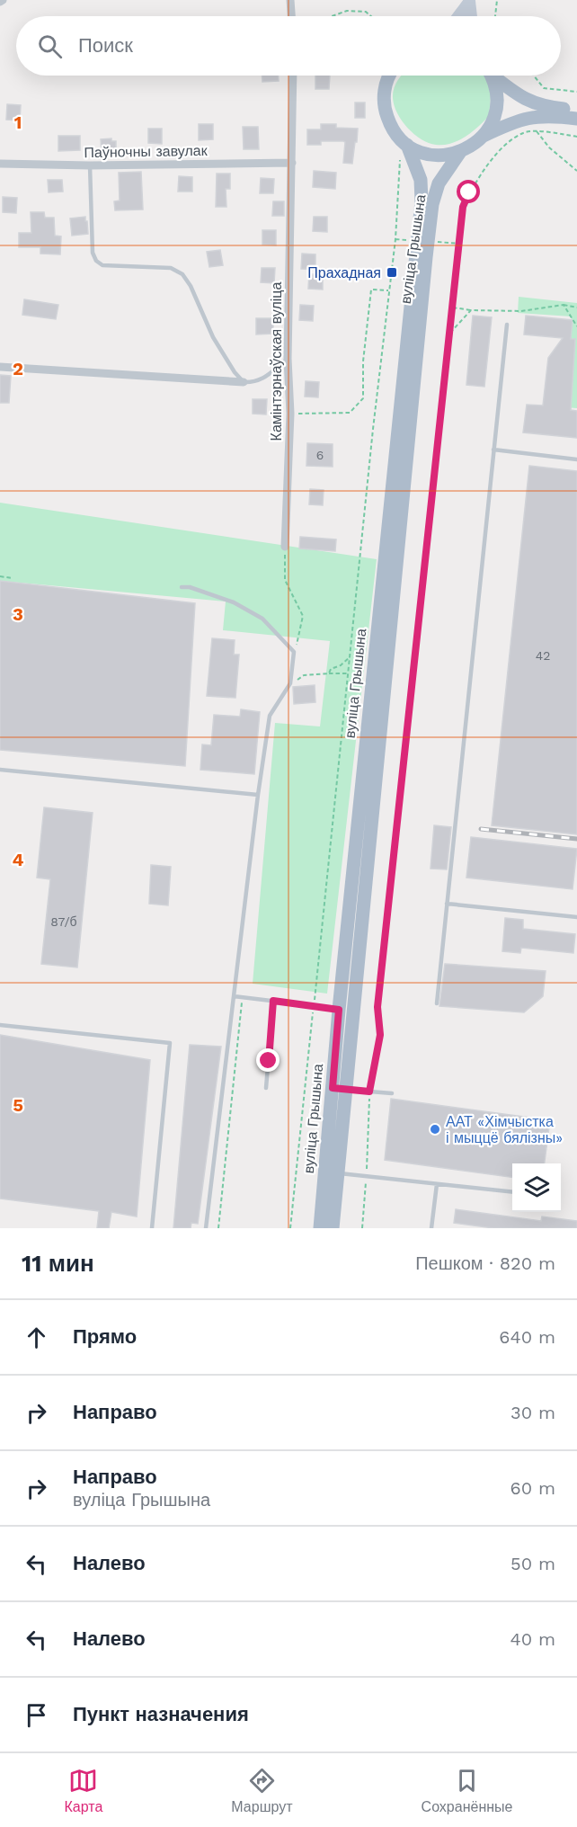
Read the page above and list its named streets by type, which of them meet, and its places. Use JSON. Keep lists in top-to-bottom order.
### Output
{
  "streets": {
    "main road": ["вуліца Грышына"],
    "street": ["Паўночны завулак", "Камінтэрнаўская вуліца"]
  },
  "crossings": [
    ["Паўночны завулак", "Камінтэрнаўская вуліца"]
  ],
  "places": {
    "transit": ["Прахадная"],
    "other": ["ААТ «Хімчыстка і мыццё бялізны»"]
  },
  "house_numbers": ["6", "42", "87/б"],
  "page": {
    "search": "Поиск",
    "heading": ["11 мин", "Пешком · 820 m"],
    "list": [
      ["Прямо", "640 m"],
      ["Направо", "30 m"],
      ["Направо", "вуліца Грышына", "60 m"],
      ["Налево", "50 m"],
      ["Налево", "40 m"],
      "Пункт назначения"
    ],
    "nav": ["Карта", "Маршрут", "Сохранённые"]
  },
  "grid": {
    "rows": [
      "1",
      "2",
      "3",
      "4",
      "5"
    ]
  }
}
